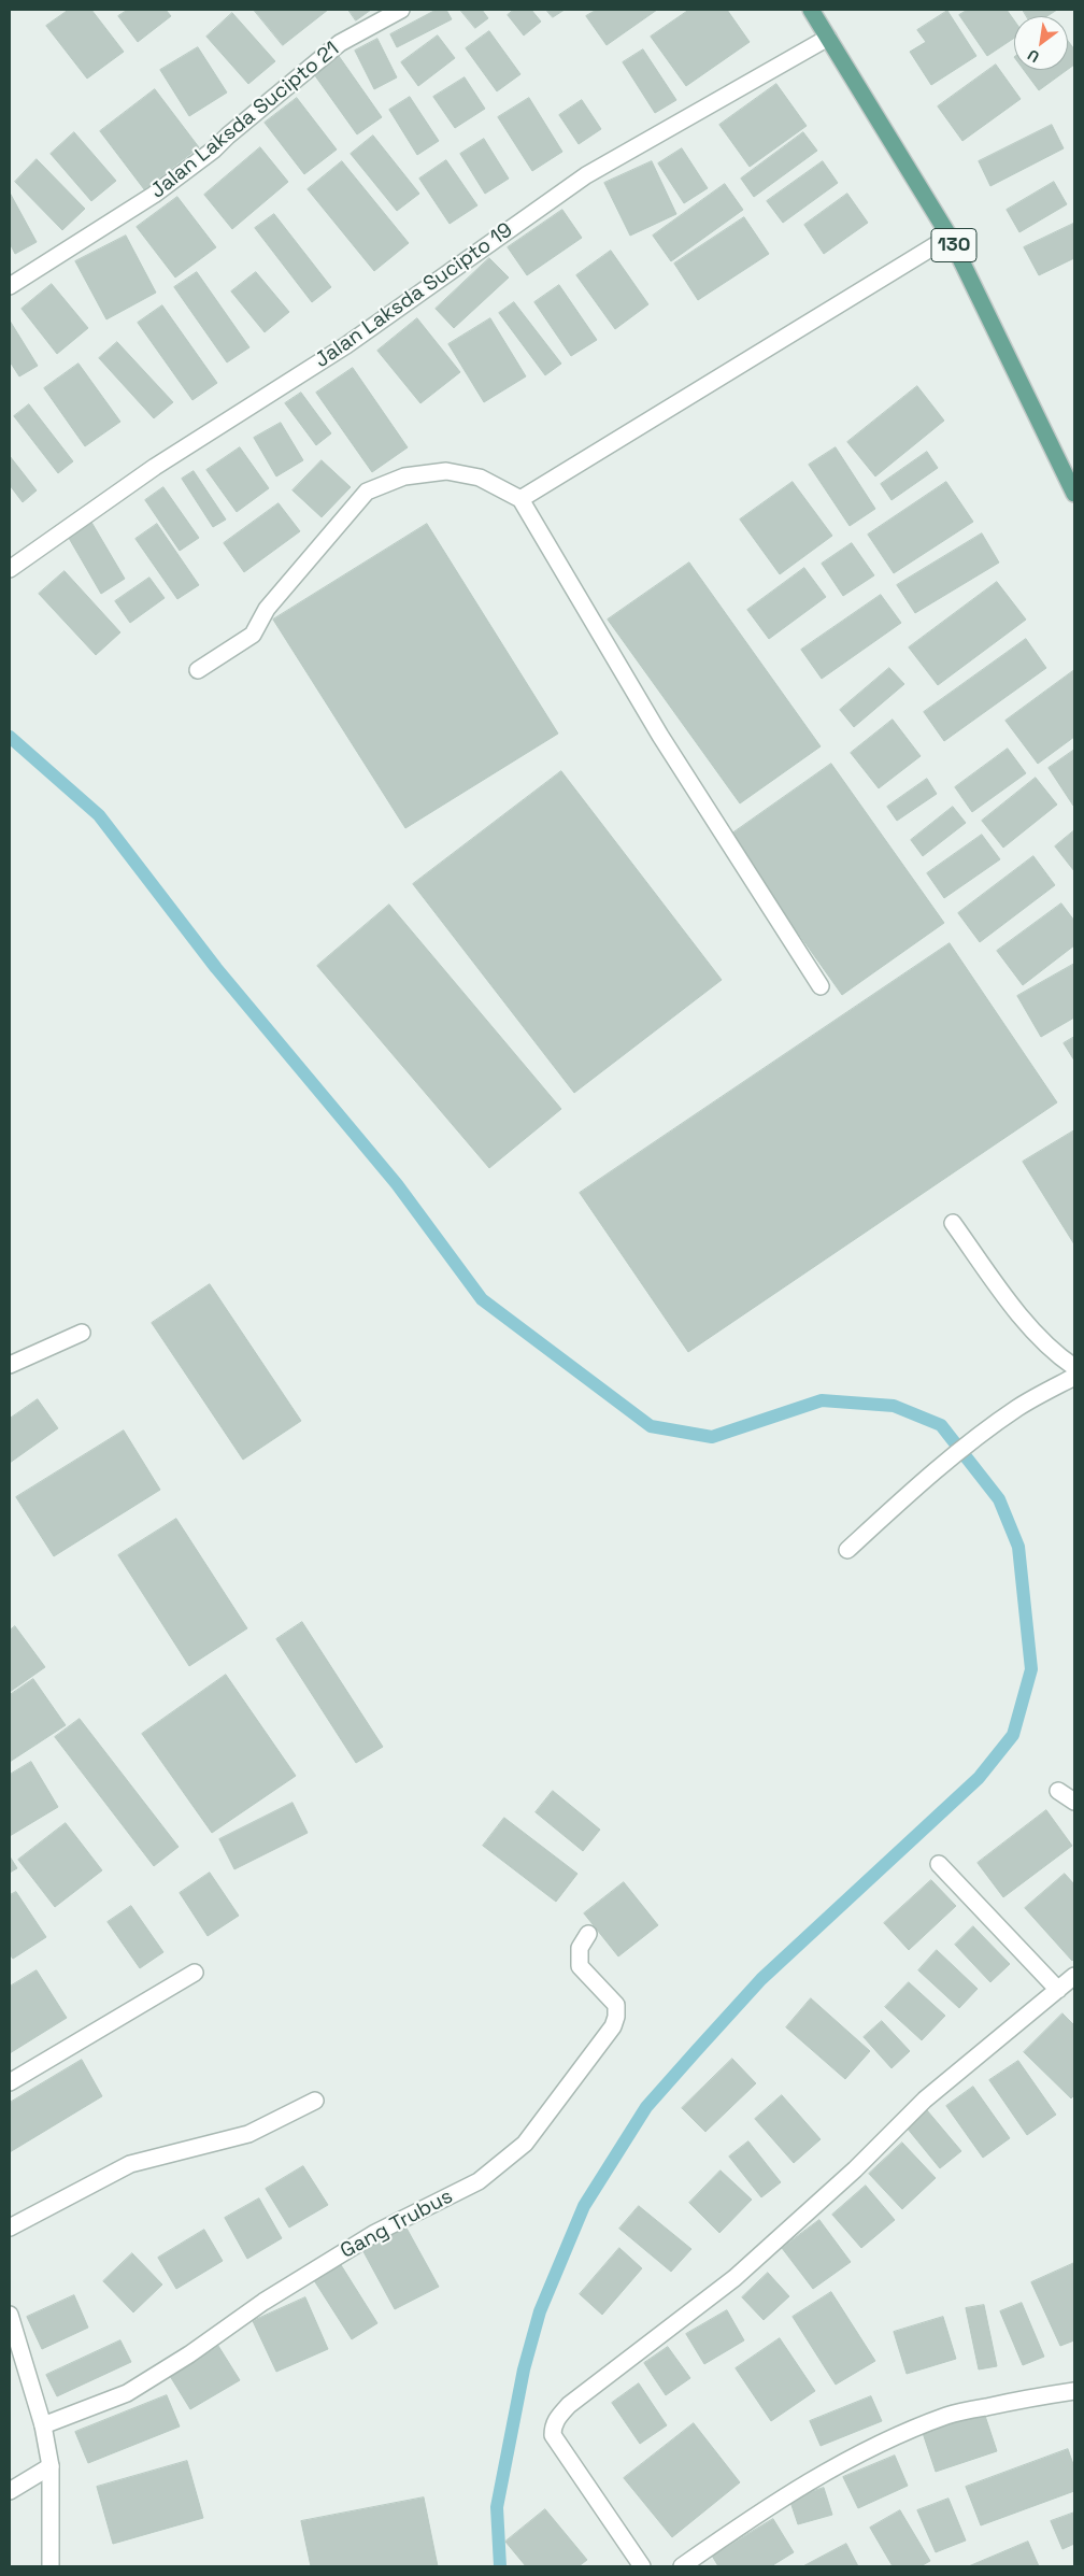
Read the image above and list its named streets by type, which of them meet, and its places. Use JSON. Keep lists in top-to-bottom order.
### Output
{
  "streets": {
    "main road": ["130"],
    "street": ["Jalan Laksda Sucipto 21", "Jalan Laksda Sucipto 19", "Gang Trubus"]
  },
  "crossings": [
    ["130", "Jalan Laksda Sucipto 19"]
  ],
  "north": "bottom left"
}
